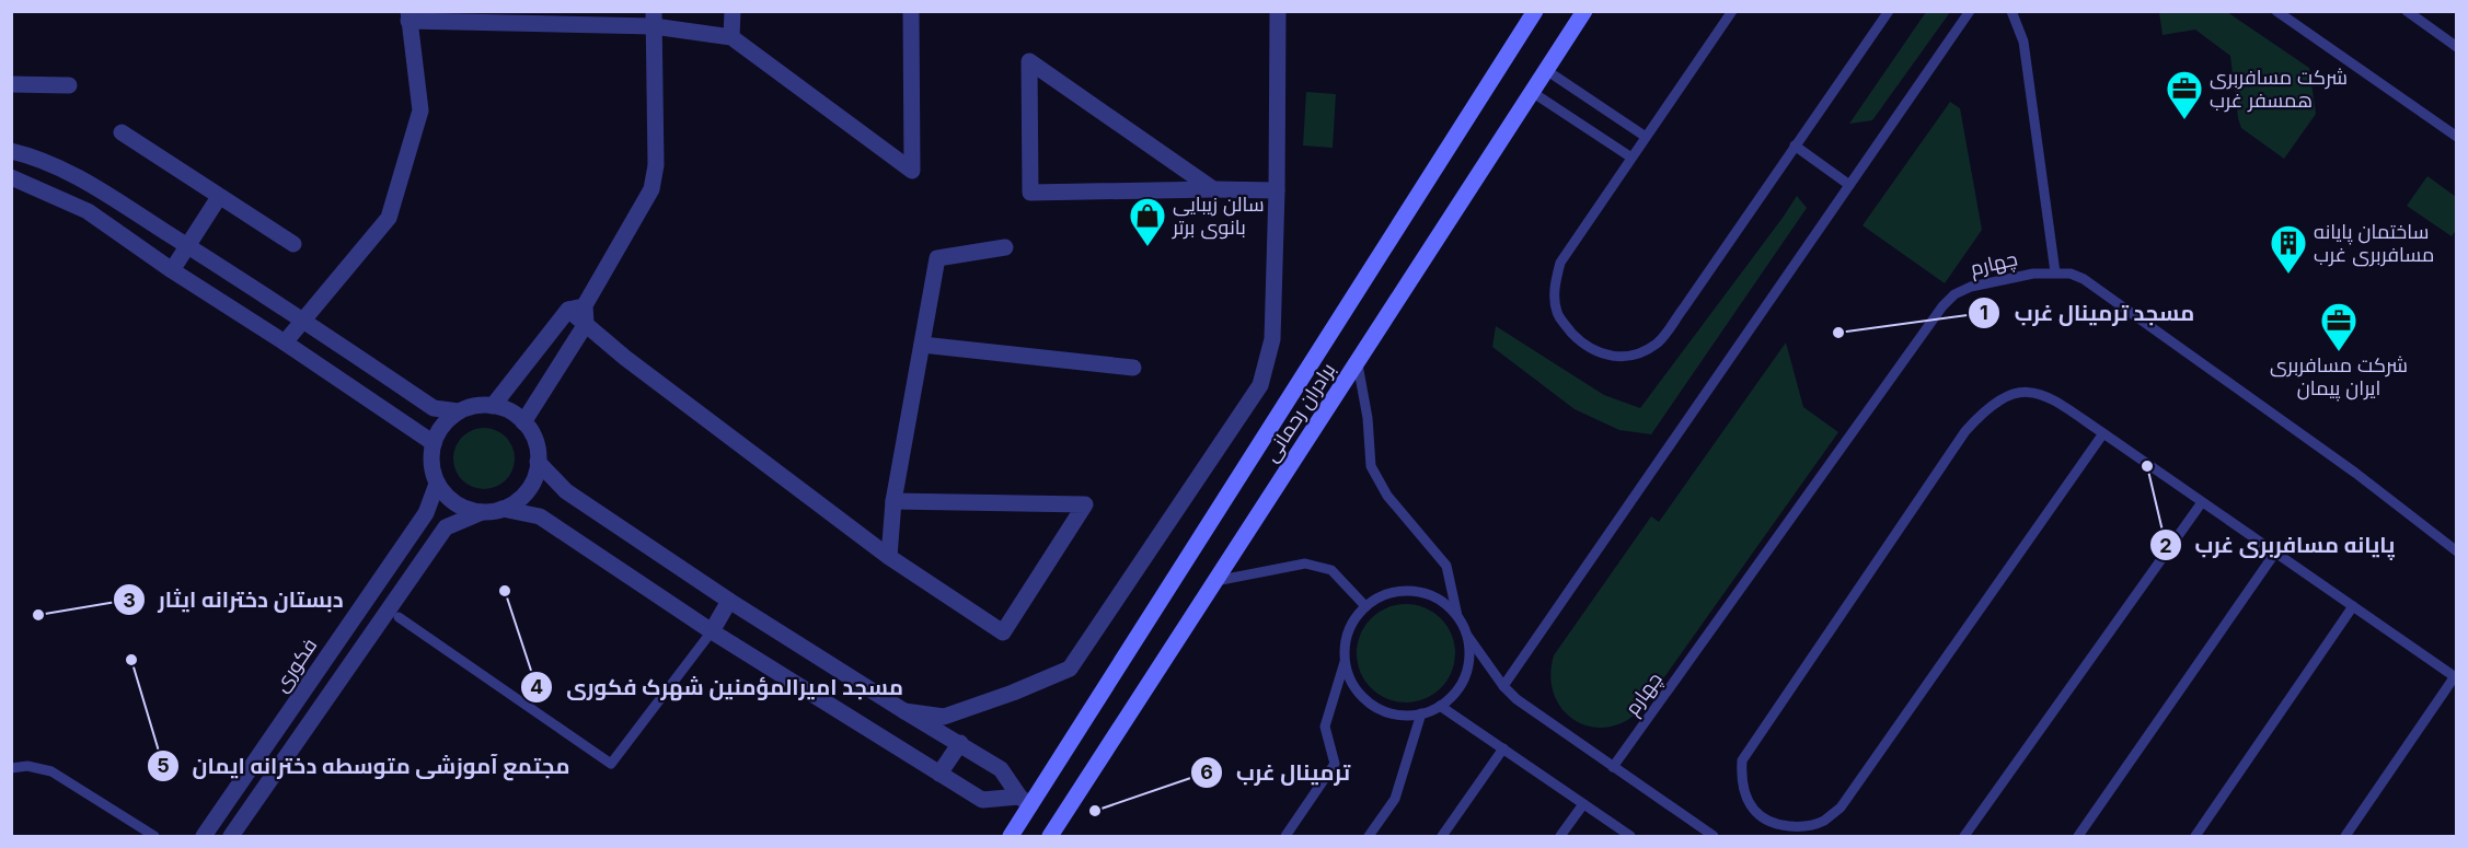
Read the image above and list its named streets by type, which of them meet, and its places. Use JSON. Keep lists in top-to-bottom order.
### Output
{
  "streets": {
    "main road": ["برادران رحمانی"],
    "street": ["فکوری"],
    "lane": ["چهارم"]
  },
  "places": {
    "office": ["شرکت مسافربری همسفر غرب", "شرکت مسافربری ایران پیمان"],
    "shop": ["سالن زیبایی بانوی برتر"],
    "building": ["ساختمان پایانه مسافربری غرب"],
    "other": [
      "مسجد ترمینال غرب",
      "پایانه مسافربری غرب",
      "مسجد امیرالمؤمنین شهرک فکوری",
      "دبستان دخترانه ایثار",
      "مجتمع آموزشی متوسطه دخترانه ایمان",
      "ترمینال غرب"
    ]
  }
}
